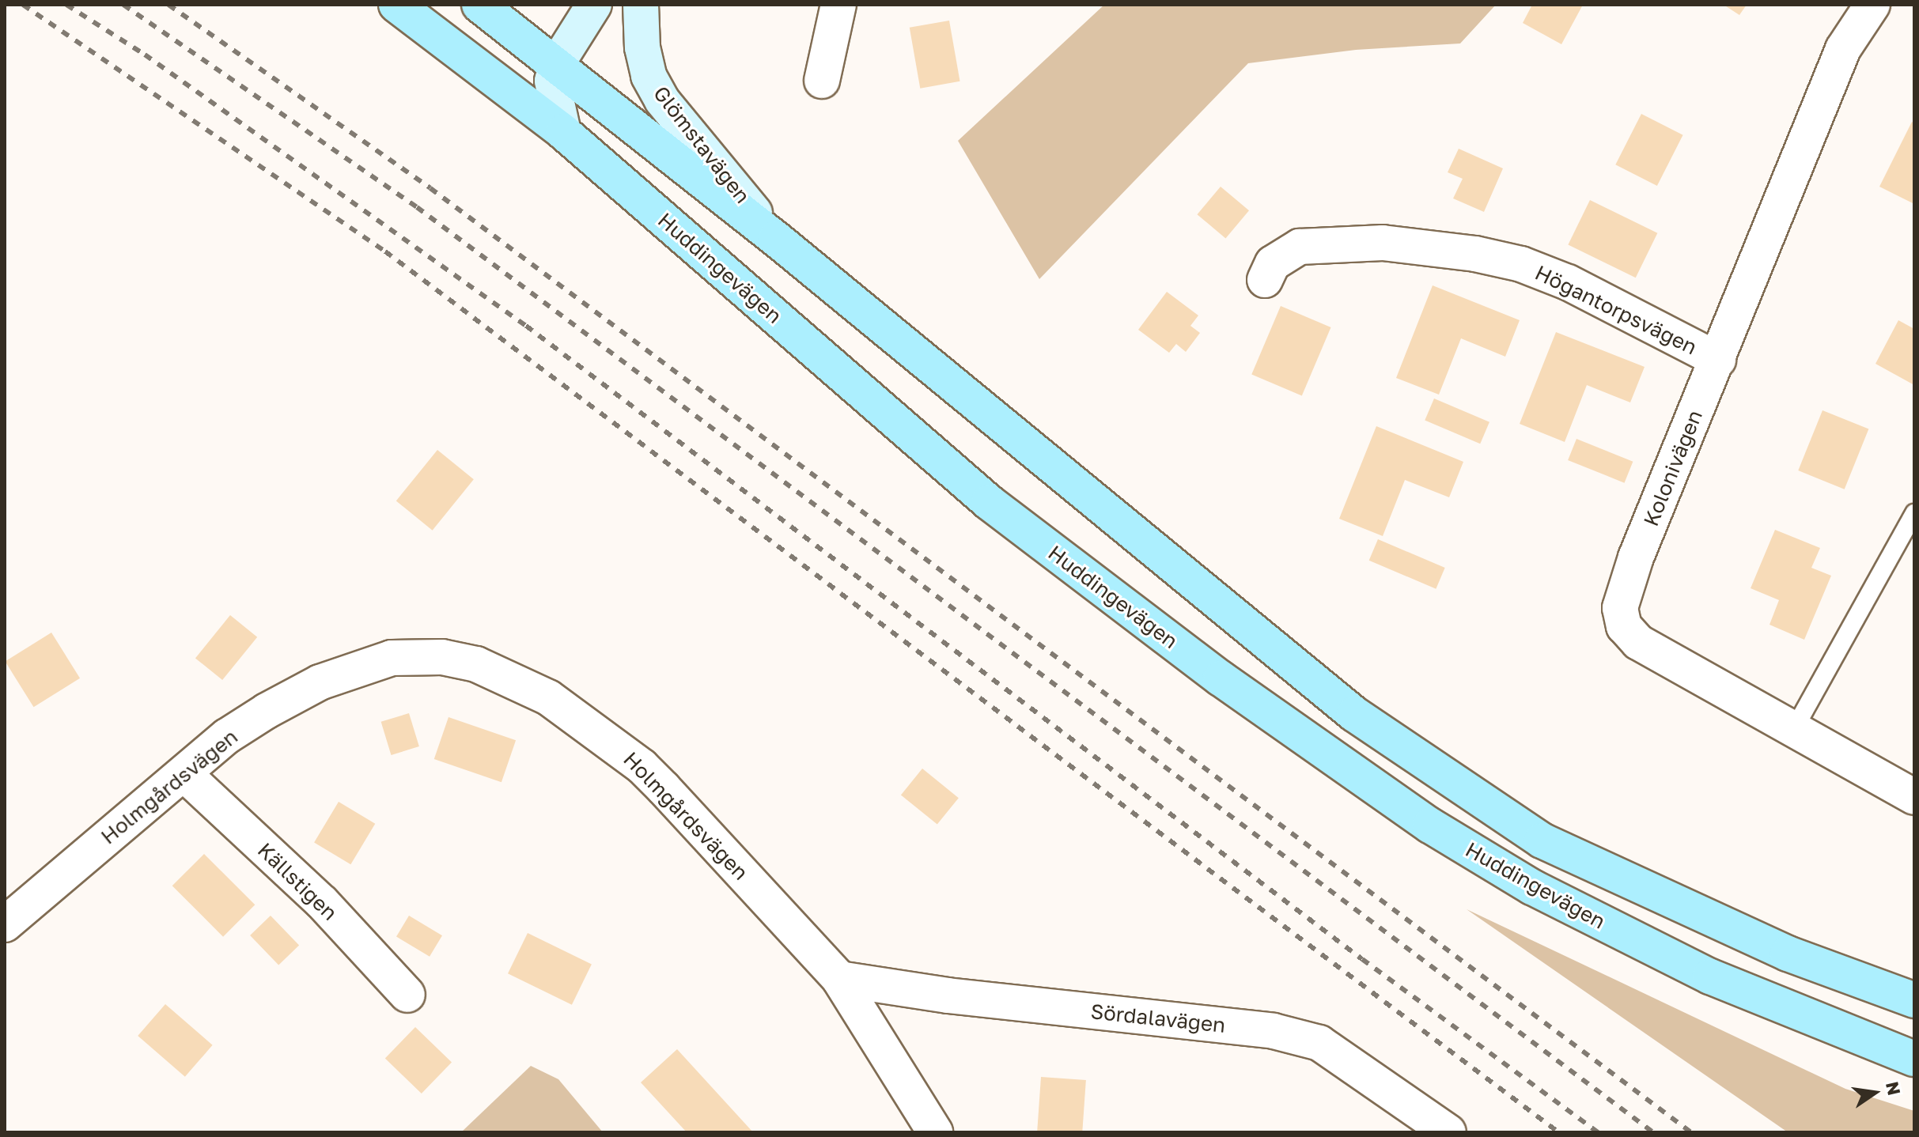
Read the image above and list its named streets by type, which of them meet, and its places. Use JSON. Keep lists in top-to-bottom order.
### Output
{
  "streets": {
    "main road": ["Glömstavägen", "Huddingevägen"],
    "street": [
      "Högantorpsvägen",
      "Kolonivägen",
      "Holmgårdsvägen",
      "Källstigen",
      "Sördalavägen"
    ]
  },
  "crossings": [
    ["Glömstavägen", "Huddingevägen"],
    ["Högantorpsvägen", "Kolonivägen"],
    ["Holmgårdsvägen", "Källstigen"],
    ["Holmgårdsvägen", "Sördalavägen"]
  ],
  "north": "right"
}
